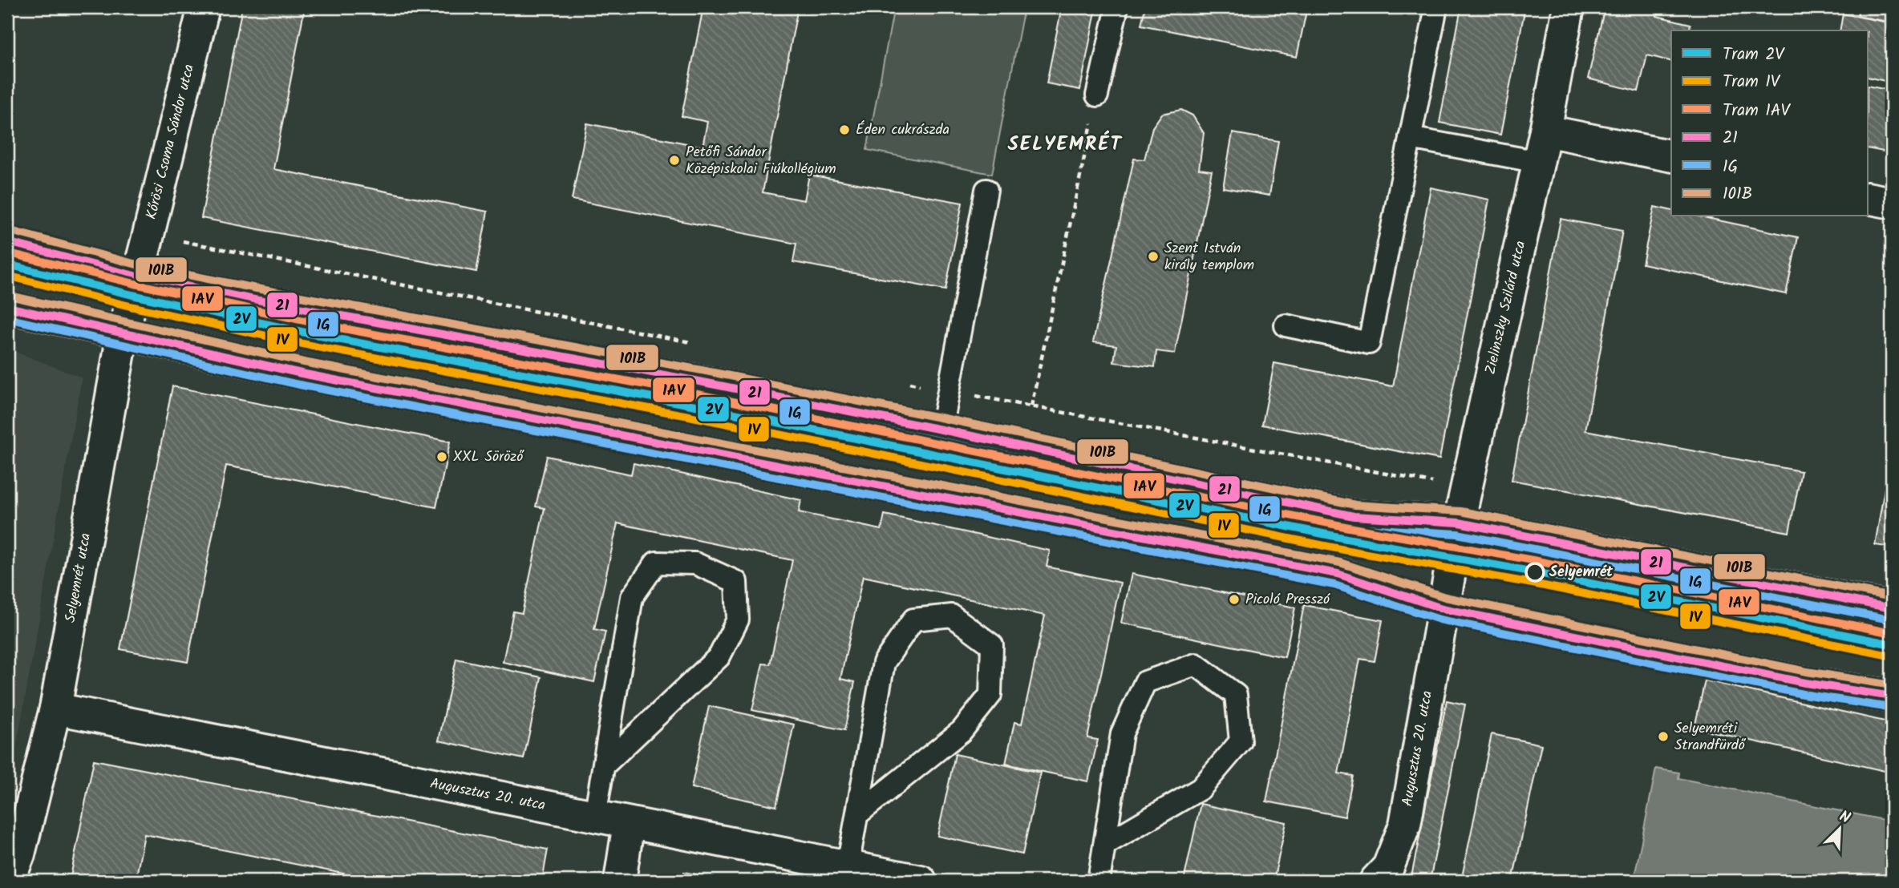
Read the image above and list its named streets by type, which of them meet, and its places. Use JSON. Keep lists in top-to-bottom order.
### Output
{
  "streets": {
    "street": [
      "Kőrösi Csoma Sándor utca",
      "Zielinszky Szilárd utca",
      "Selyemrét utca",
      "Augusztus 20. utca"
    ]
  },
  "crossings": [
    ["Kőrösi Csoma Sándor utca", "Selyemrét utca"],
    ["Zielinszky Szilárd utca", "Augusztus 20. utca"],
    ["Selyemrét utca", "Augusztus 20. utca"]
  ],
  "districts": ["SELYEMRÉT"],
  "places": [
    "Éden cukrászda",
    "Petőfi Sándor Középiskolai Fiúkollégium",
    "Szent István király templom",
    "XXL Söröző",
    "Selyemrét",
    "Picoló Presszó",
    "Selyemréti Strandfürdő"
  ],
  "lines": [
    "transit line 101B",
    "transit line 21",
    "tram line 1AV",
    "transit line 1G",
    "tram line 2V",
    "tram line 1V"
  ],
  "legend": [
    "Tram 2V",
    "Tram 1V",
    "Tram 1AV",
    "21",
    "1G",
    "101B"
  ],
  "north": "top right"
}
